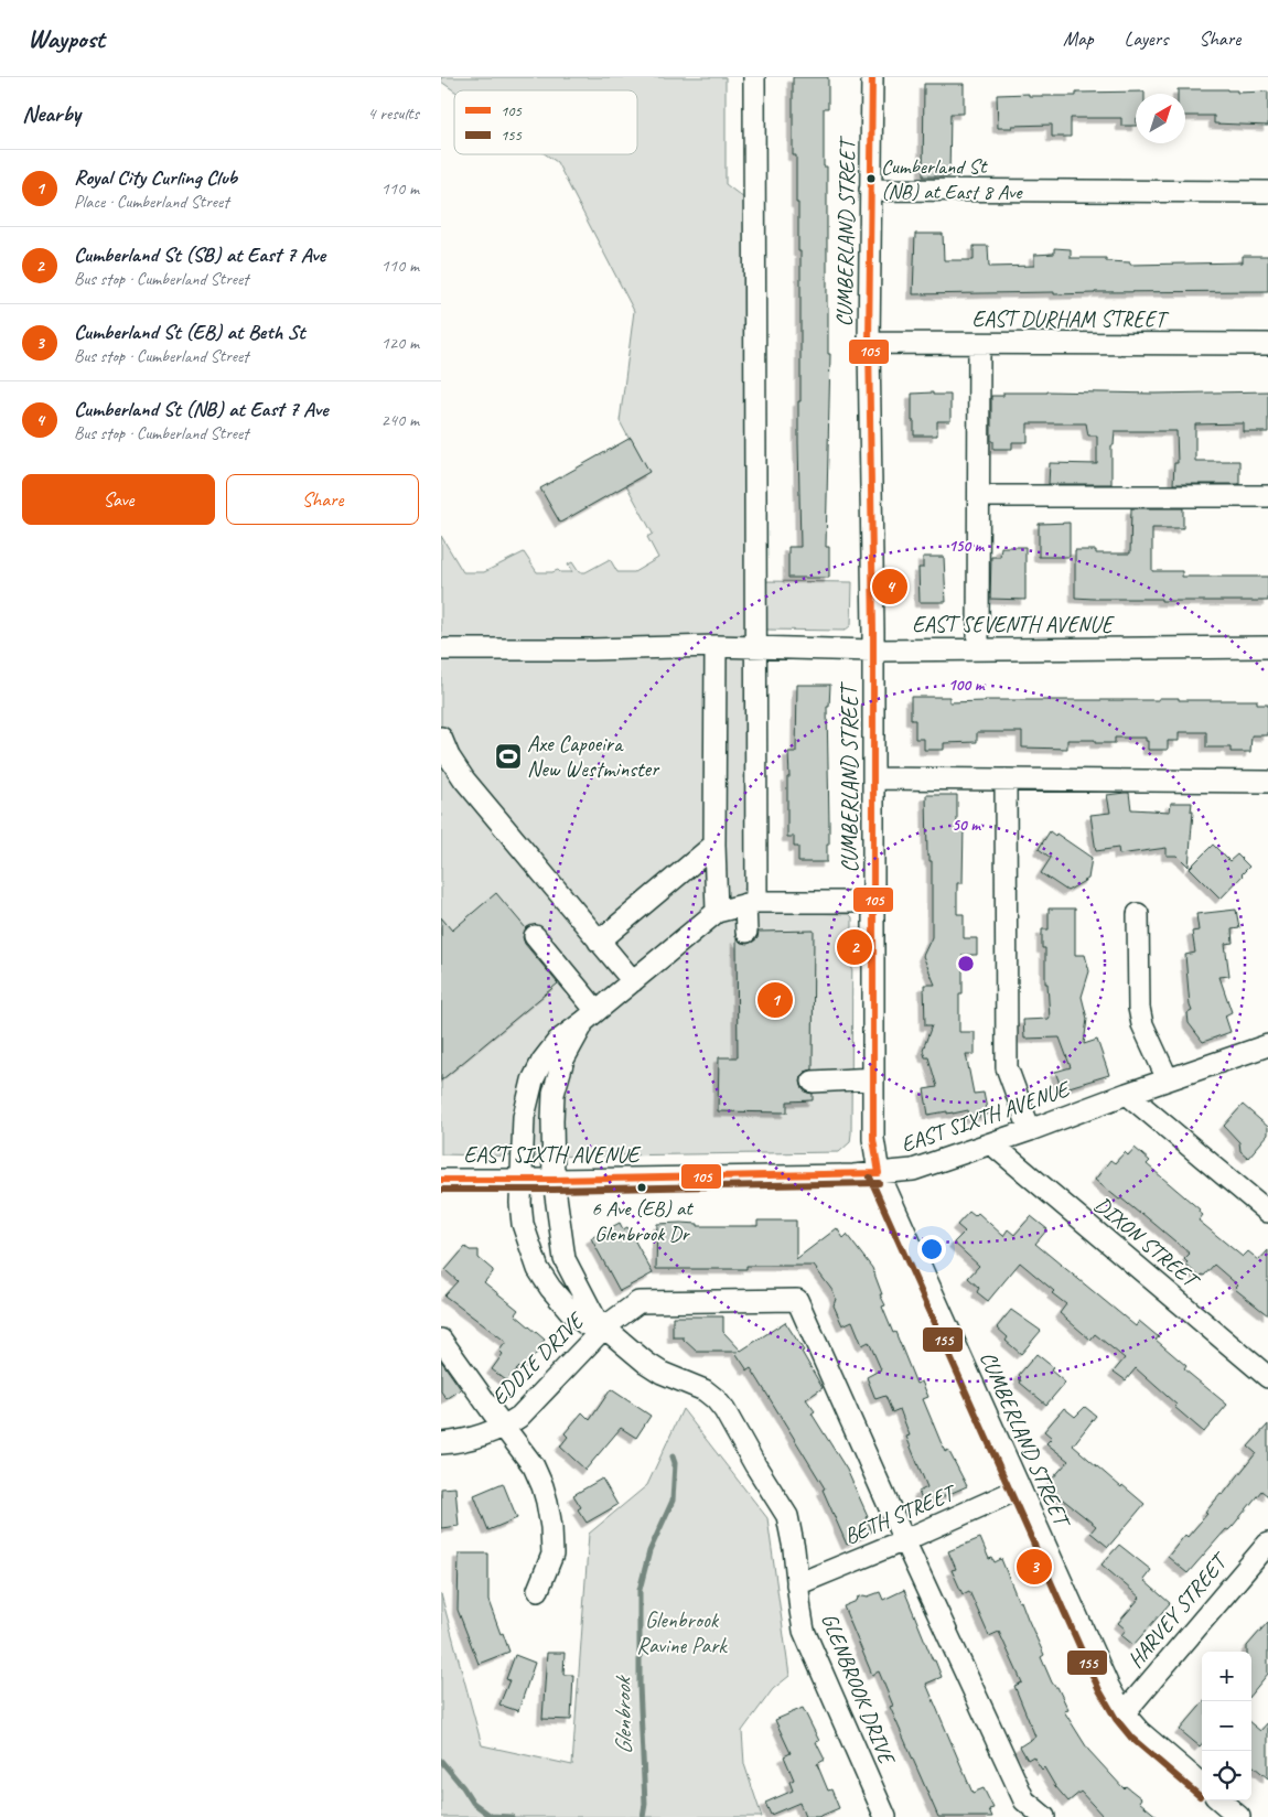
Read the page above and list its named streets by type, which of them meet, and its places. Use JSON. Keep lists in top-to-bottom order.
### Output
{
  "streets": {
    "street": [
      "CUMBERLAND STREET",
      "EAST DURHAM STREET",
      "EAST SEVENTH AVENUE",
      "EAST SIXTH AVENUE",
      "DIXON STREET",
      "EDDIE DRIVE",
      "BETH STREET",
      "HARVEY STREET",
      "GLENBROOK DRIVE"
    ]
  },
  "crossings": [
    ["CUMBERLAND STREET", "EAST DURHAM STREET"],
    ["CUMBERLAND STREET", "EAST SEVENTH AVENUE"],
    ["CUMBERLAND STREET", "EAST SIXTH AVENUE"],
    ["CUMBERLAND STREET", "BETH STREET"],
    ["CUMBERLAND STREET", "HARVEY STREET"],
    ["EAST SIXTH AVENUE", "DIXON STREET"],
    ["EAST SIXTH AVENUE", "GLENBROOK DRIVE"],
    ["EDDIE DRIVE", "BETH STREET"],
    ["EDDIE DRIVE", "GLENBROOK DRIVE"],
    ["BETH STREET", "GLENBROOK DRIVE"]
  ],
  "water": ["Glenbrook"],
  "parks": ["Glenbrook Ravine Park"],
  "places": {
    "other": ["Cumberland St (NB) at East 8 Ave", "6 Ave (EB) at Glenbrook Dr"],
    "sports": ["Axe Capoeira New Westminster"]
  },
  "lines": ["transit line 105", "transit line 155"],
  "legend": ["105", "155"],
  "north": "top right",
  "page": {
    "header": "Waypost",
    "nav": ["Map", "Layers", "Share"],
    "heading": ["Nearby", "4 results"],
    "list": [
      {
        "mark": "1",
        "name": "Royal City Curling Club",
        "note": "Place · Cumberland Street",
        "value": "110 m"
      },
      {
        "mark": "2",
        "name": "Cumberland St (SB) at East 7 Ave",
        "note": "Bus stop · Cumberland Street",
        "value": "110 m"
      },
      {
        "mark": "3",
        "name": "Cumberland St (EB) at Beth St",
        "note": "Bus stop · Cumberland Street",
        "value": "120 m"
      },
      {
        "mark": "4",
        "name": "Cumberland St (NB) at East 7 Ave",
        "note": "Bus stop · Cumberland Street",
        "value": "240 m"
      }
    ],
    "buttons": ["Save", "Share"],
    "pins": [
      "4",
      "2",
      "1",
      "3"
    ],
    "map_buttons": ["+", "−"]
  },
  "rings": ["150 m", "100 m", "50 m"]
}
